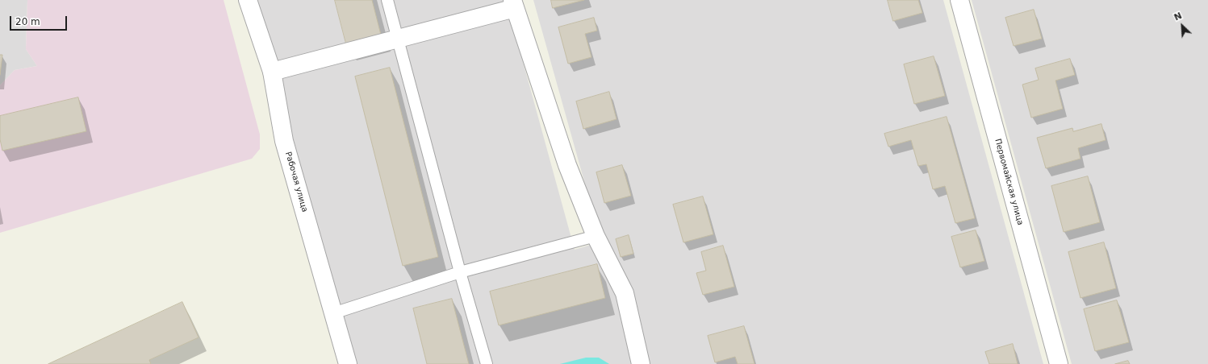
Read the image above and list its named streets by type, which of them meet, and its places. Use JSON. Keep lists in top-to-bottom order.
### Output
{
  "streets": {
    "street": ["Рабочая улица", "Первомайская улица"]
  },
  "scale_bar": "20 m",
  "north": "top left"
}
